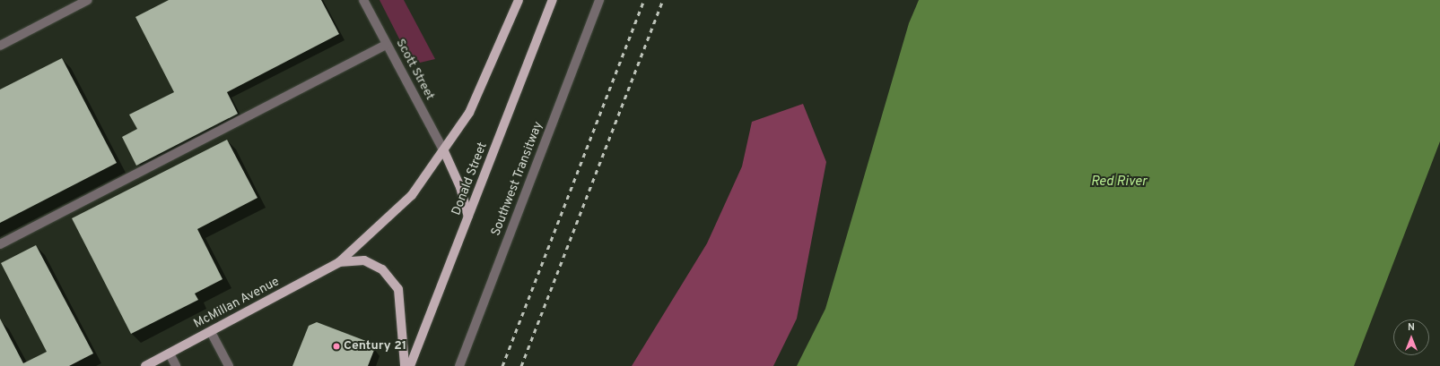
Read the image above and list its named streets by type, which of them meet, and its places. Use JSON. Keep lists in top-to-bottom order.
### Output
{
  "streets": {
    "main road": ["Donald Street", "McMillan Avenue"],
    "street": ["Scott Street", "Southwest Transitway"]
  },
  "water": ["Red River"],
  "places": ["Century 21"],
  "north": "top"
}
